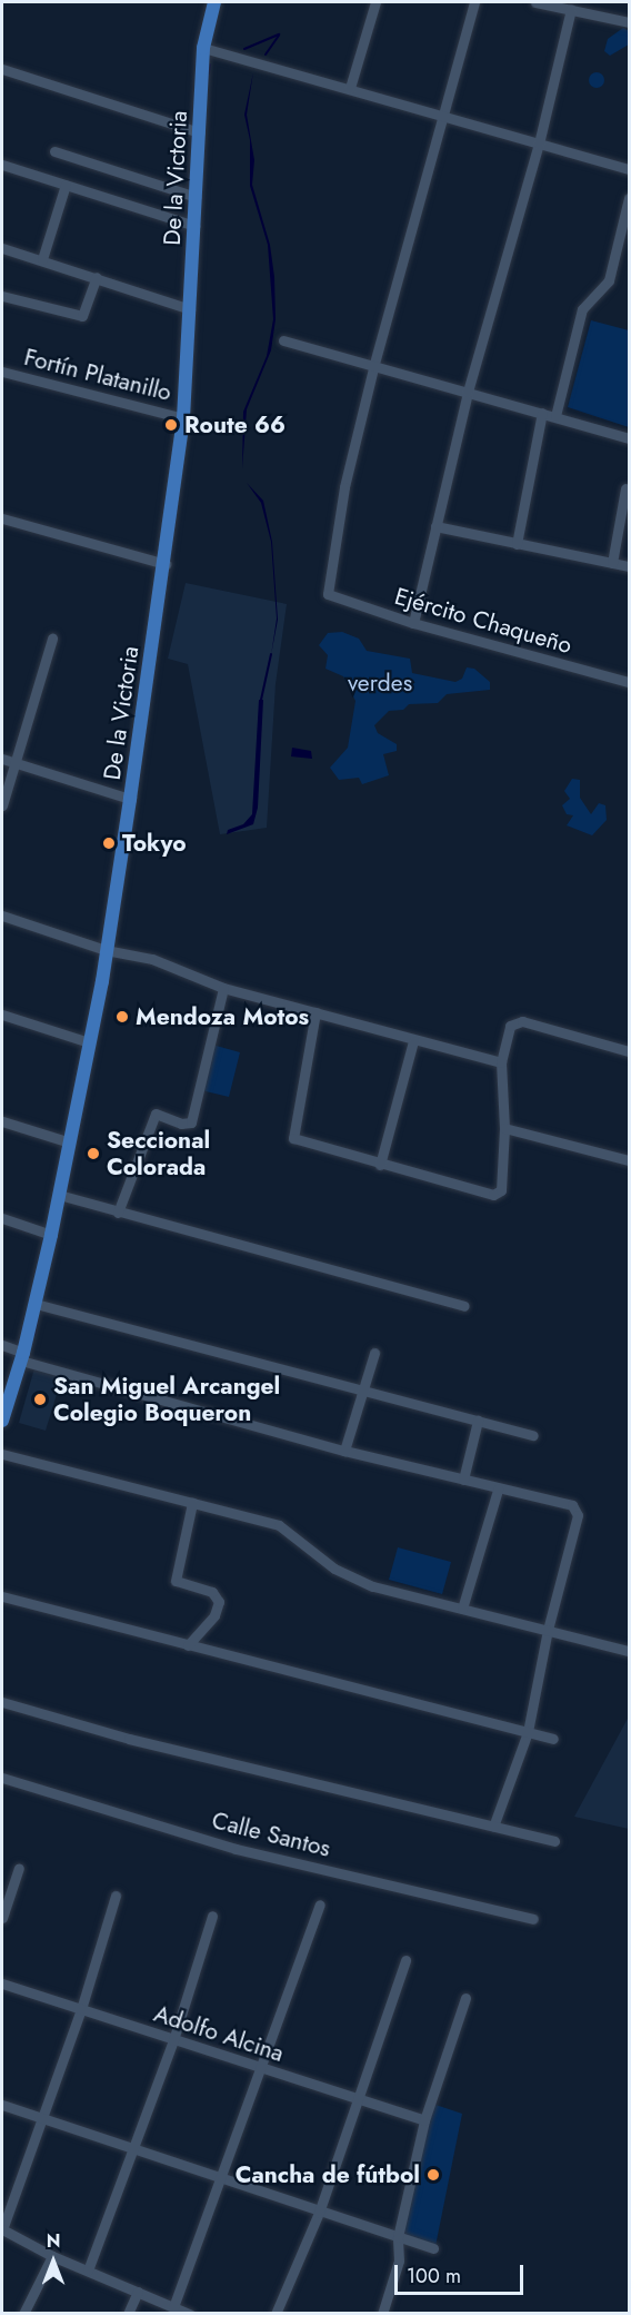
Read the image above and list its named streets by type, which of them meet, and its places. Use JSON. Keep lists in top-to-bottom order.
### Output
{
  "streets": {
    "main road": ["De la Victoria"],
    "street": [
      "Fortín Platanillo",
      "Ejército Chaqueño",
      "Calle Santos",
      "Adolfo Alcina"
    ]
  },
  "crossings": [
    ["De la Victoria", "Fortín Platanillo"]
  ],
  "parks": ["verdes"],
  "places": [
    "Route 66",
    "Tokyo",
    "Mendoza Motos",
    "Seccional Colorada",
    "San Miguel Arcangel Colegio Boqueron",
    "Cancha de fútbol"
  ],
  "scale_bar": "100 m",
  "north": "top"
}
